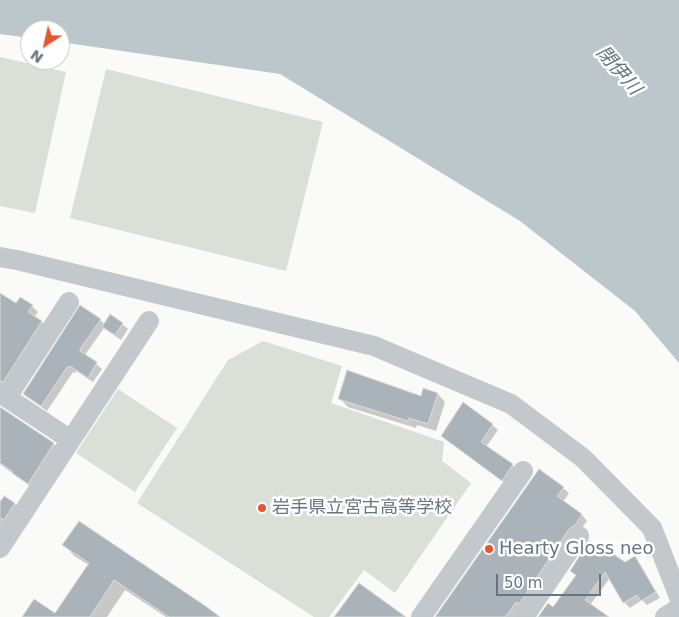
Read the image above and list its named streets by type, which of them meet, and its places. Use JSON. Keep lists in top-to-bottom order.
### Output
{
  "water": ["閉伊川"],
  "places": ["岩手県立宮古高等学校", "Hearty Gloss neo"],
  "scale_bar": "50 m",
  "north": "bottom left"
}
